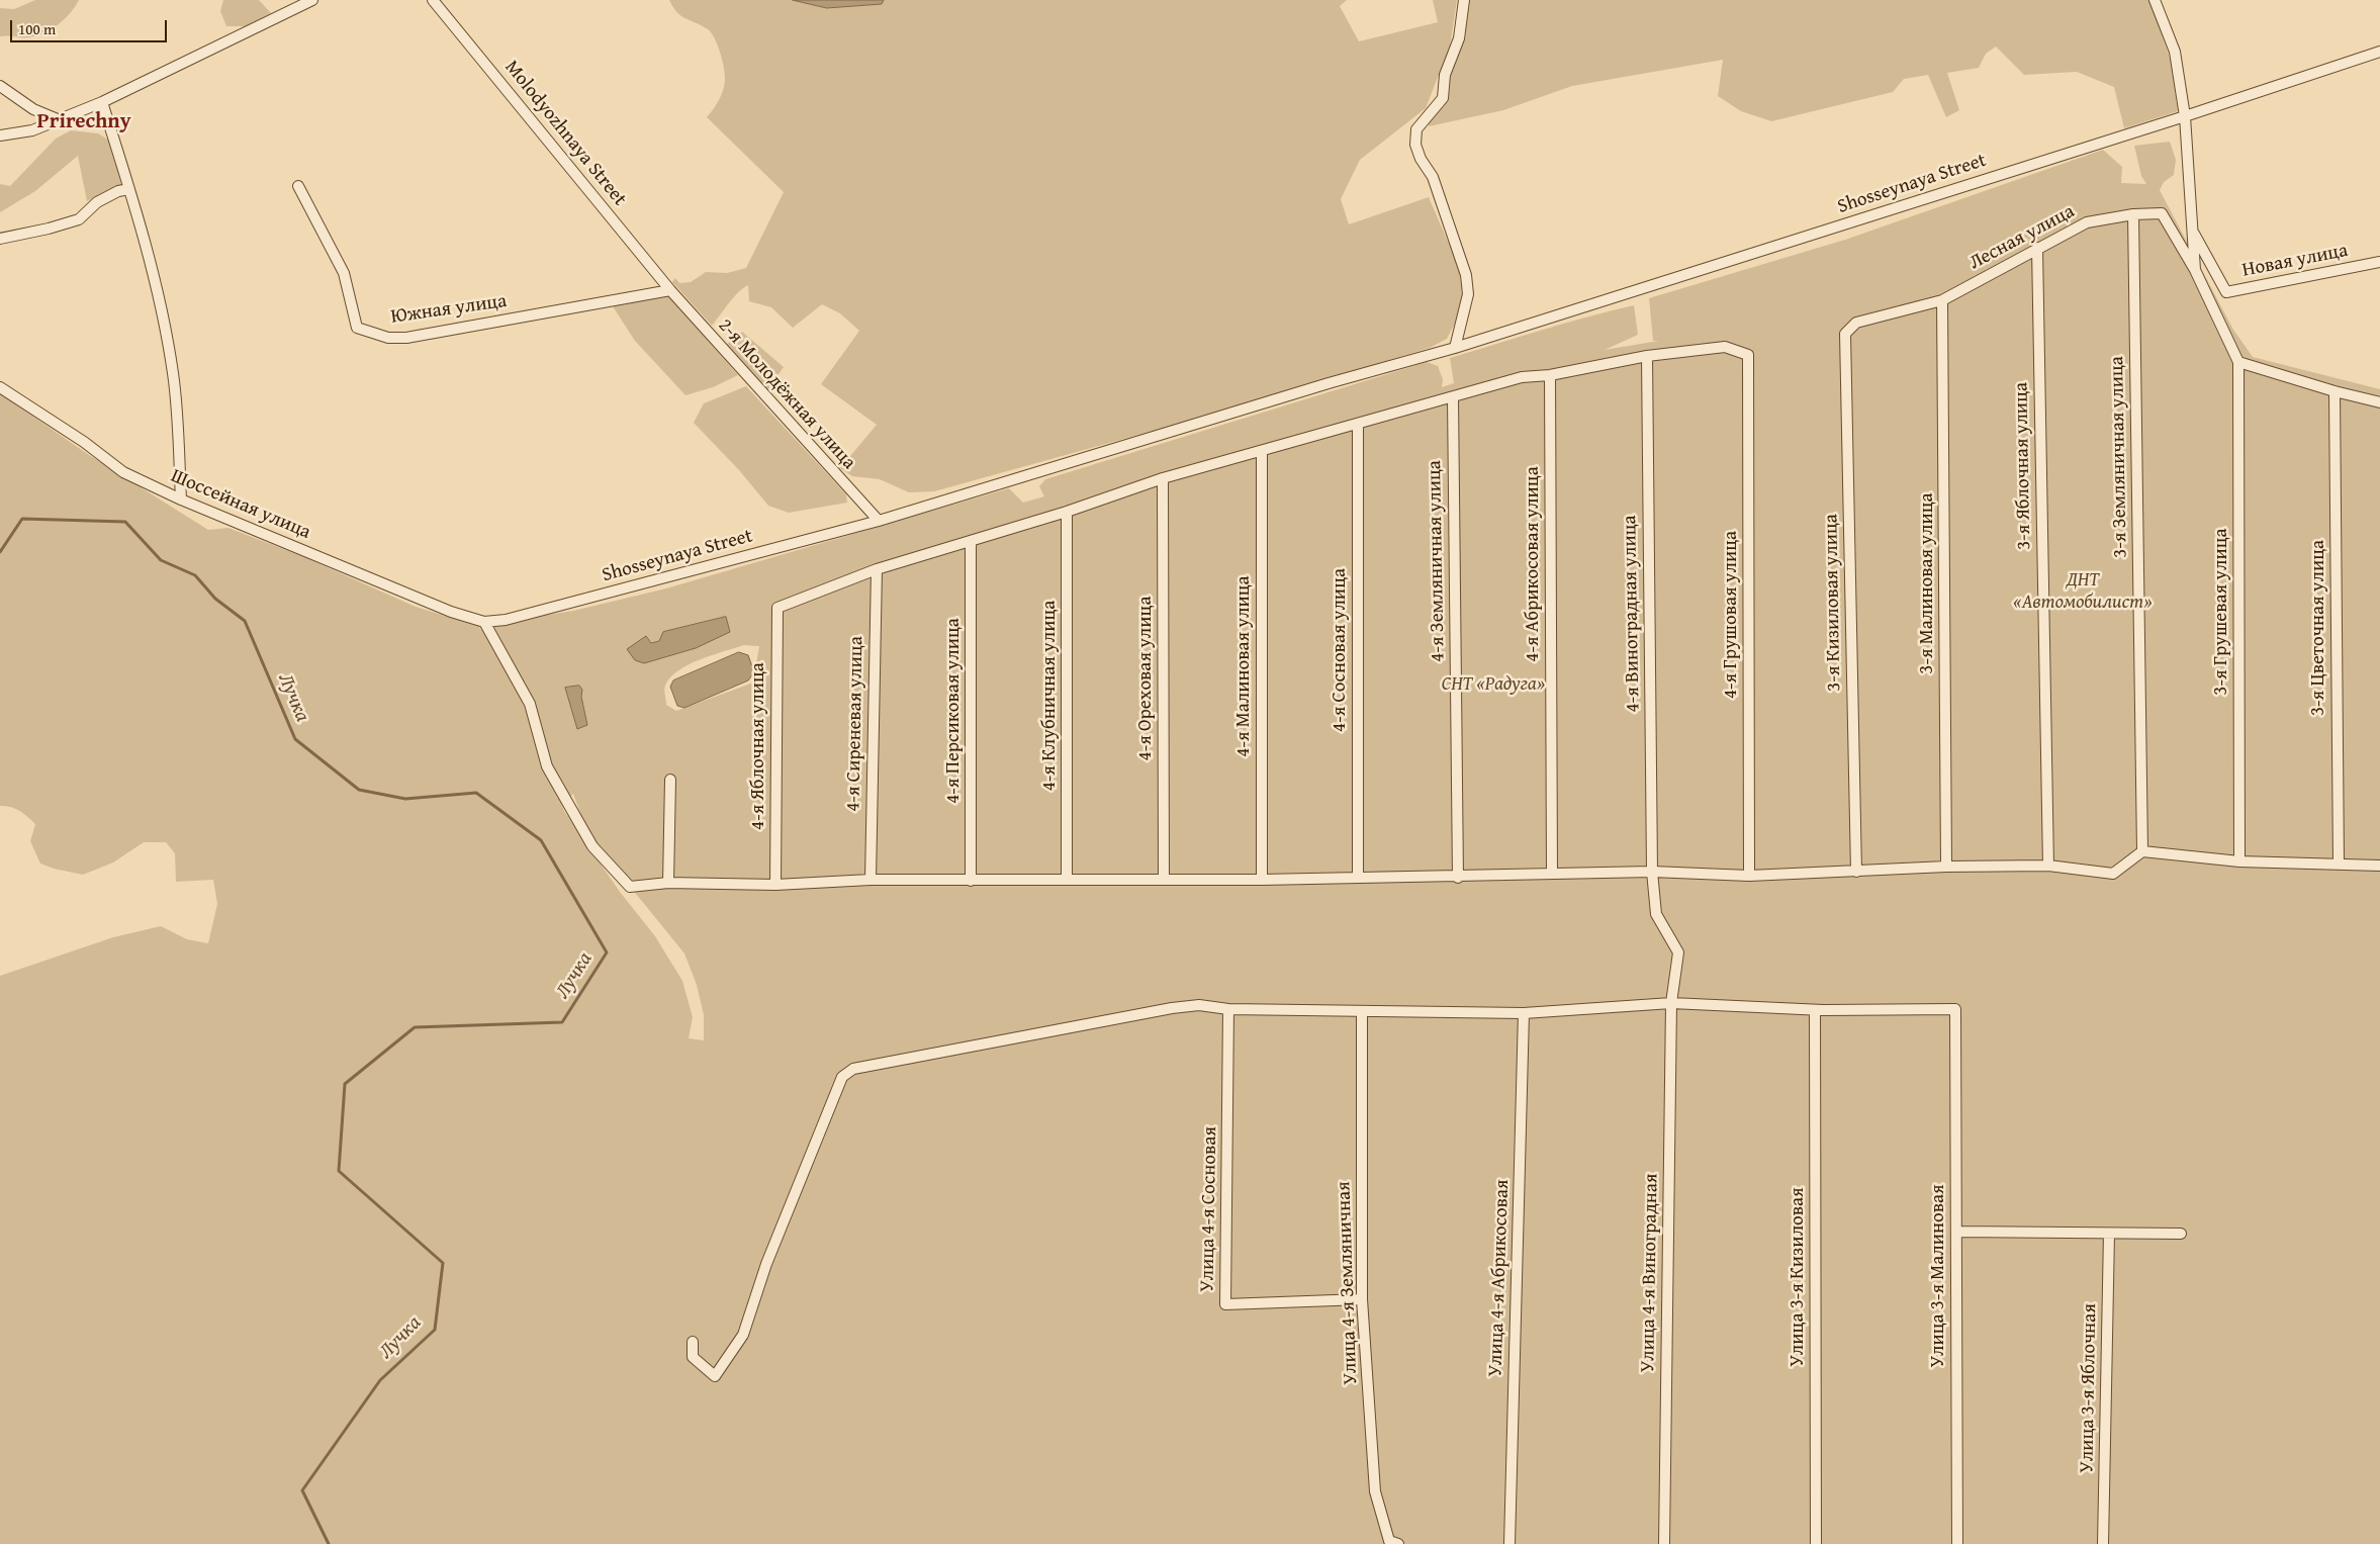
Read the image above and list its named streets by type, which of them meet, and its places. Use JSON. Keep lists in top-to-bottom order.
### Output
{
  "streets": {
    "street": [
      "Molodyozhnaya Street",
      "Shosseynaya Street",
      "Лесная улица",
      "Новая улица",
      "Южная улица",
      "2-я Молодёжная улица",
      "3-я Земляничная улица",
      "3-я Яблочная улица",
      "Шоссейная улица",
      "4-я Земляничная улица",
      "4-я Абрикосовая улица",
      "3-я Малиновая улица",
      "3-я Кизиловая улица",
      "3-я Грушевая улица",
      "4-я Виноградная улица",
      "4-я Грушовая улица",
      "3-я Цветочная улица",
      "4-я Сосновая улица",
      "4-я Малиновая улица",
      "4-я Ореховая улица",
      "4-я Клубничная улица",
      "4-я Персиковая улица",
      "4-я Сиреневая улица",
      "4-я Яблочная улица",
      "Улица 4-я Сосновая",
      "Улица 4-я Виноградная",
      "Улица 3-я Малиновая",
      "Улица 3-я Кизиловая",
      "Улица 4-я Абрикосовая",
      "Улица 4-я Земляничная",
      "Улица 3-я Яблочная"
    ]
  },
  "crossings": [
    ["Molodyozhnaya Street", "Южная улица"],
    ["Molodyozhnaya Street", "2-я Молодёжная улица"],
    ["Shosseynaya Street", "Лесная улица"],
    ["Shosseynaya Street", "2-я Молодёжная улица"],
    ["Shosseynaya Street", "Шоссейная улица"],
    ["Лесная улица", "Новая улица"],
    ["Лесная улица", "3-я Земляничная улица"],
    ["Лесная улица", "3-я Яблочная улица"],
    ["Лесная улица", "3-я Малиновая улица"],
    ["Лесная улица", "3-я Кизиловая улица"],
    ["Лесная улица", "3-я Грушевая улица"],
    ["Южная улица", "2-я Молодёжная улица"],
    ["4-я Виноградная улица", "4-я Грушовая улица"],
    ["4-я Виноградная улица", "Улица 4-я Виноградная"],
    ["4-я Сиреневая улица", "4-я Яблочная улица"],
    ["Улица 4-я Сосновая", "Улица 4-я Земляничная"],
    ["Улица 3-я Малиновая", "Улица 3-я Кизиловая"]
  ],
  "districts": ["Prirechny"],
  "water": ["Лучка"],
  "parks": ["ДНТ «Автомобилист»", "СНТ «Радуга»"],
  "scale_bar": "100 m"
}
